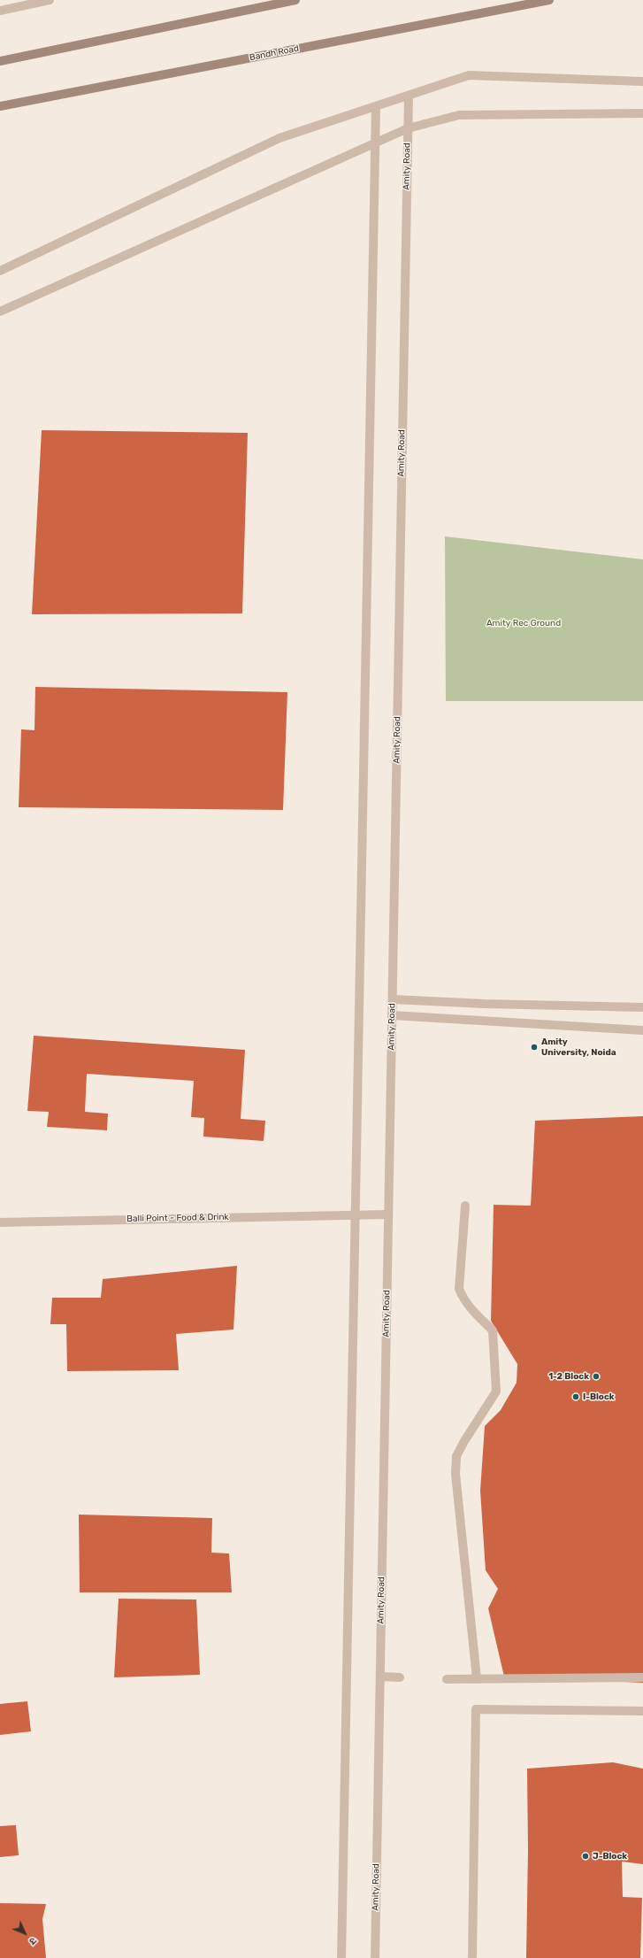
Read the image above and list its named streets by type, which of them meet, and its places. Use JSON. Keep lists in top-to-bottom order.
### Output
{
  "streets": {
    "main road": ["Bandh Road"],
    "street": ["Amity Road", "Balli Point - Food & Drink"]
  },
  "crossings": [
    ["Amity Road", "Balli Point - Food & Drink"]
  ],
  "parks": ["Amity Rec Ground"],
  "places": [
    "Amity University, Noida",
    "1-2 Block",
    "I-Block",
    "J-Block"
  ],
  "north": "bottom right"
}
